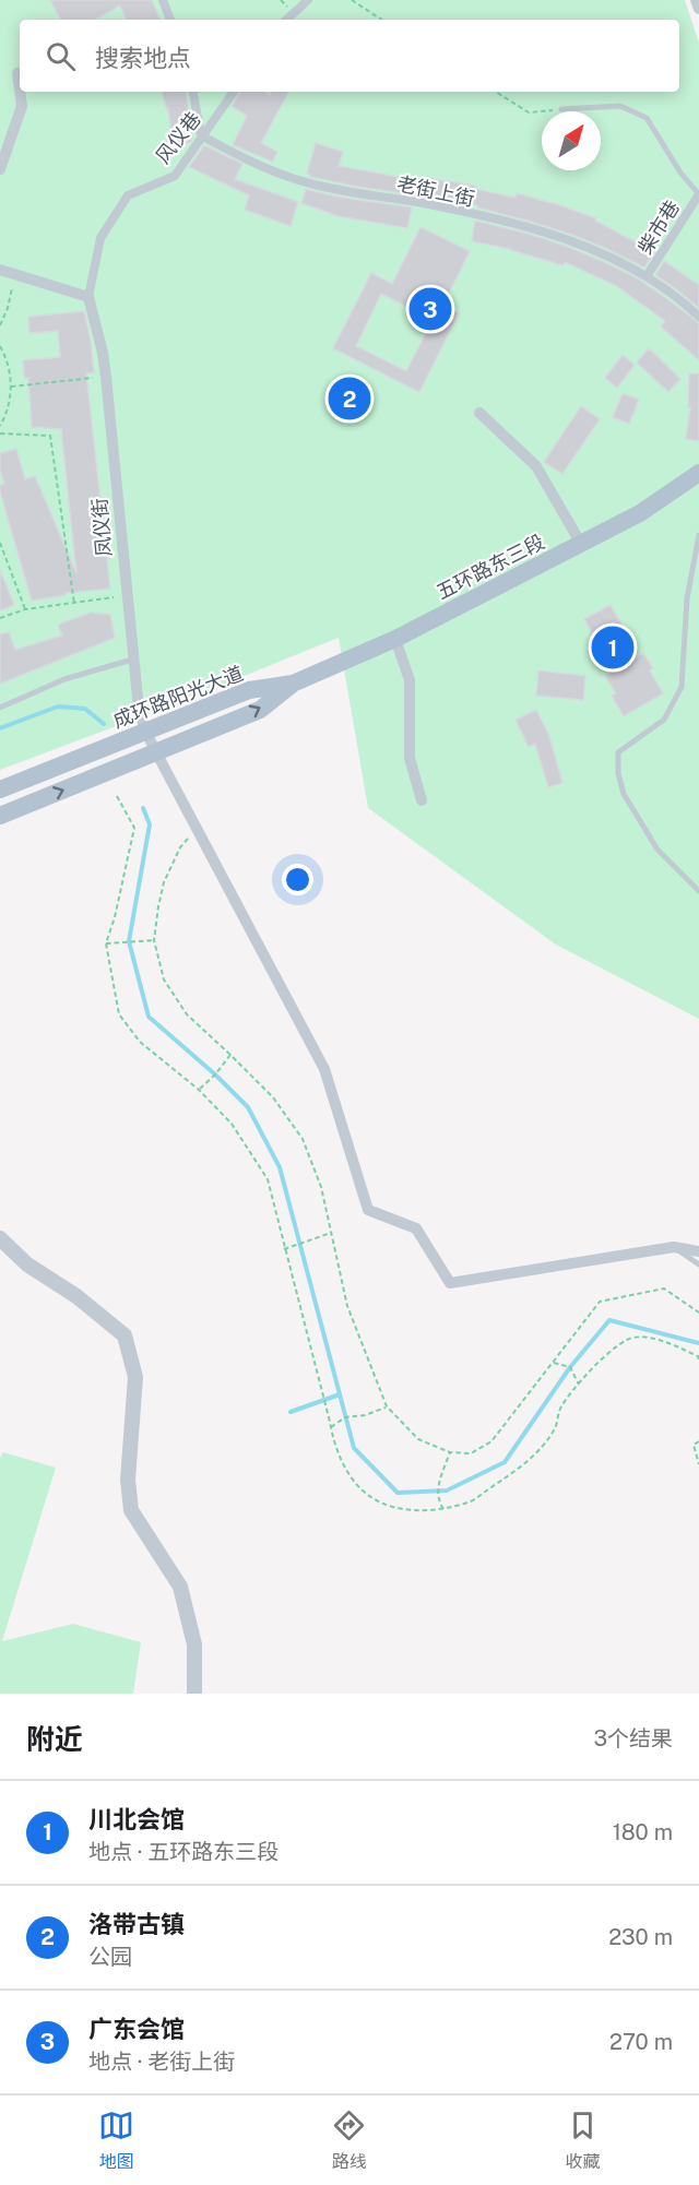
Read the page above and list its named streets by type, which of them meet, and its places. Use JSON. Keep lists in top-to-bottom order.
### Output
{
  "streets": {
    "main road": ["五环路东三段", "成环路阳光大道"],
    "street": [
      "风仪巷",
      "老街上街",
      "柴市巷",
      "凤仪街"
    ]
  },
  "crossings": [
    ["风仪巷", "老街上街"],
    ["风仪巷", "凤仪街"],
    ["老街上街", "柴市巷"],
    ["凤仪街", "成环路阳光大道"],
    ["五环路东三段", "成环路阳光大道"]
  ],
  "north": "top right",
  "page": {
    "search": "搜索地点",
    "pins": ["3", "2", "1"],
    "heading": ["附近", "3个结果"],
    "list": [
      {
        "mark": "1",
        "name": "川北会馆",
        "note": "地点 · 五环路东三段",
        "value": "180 m"
      },
      {
        "mark": "2",
        "name": "洛带古镇",
        "note": "公园",
        "value": "230 m"
      },
      {
        "mark": "3",
        "name": "广东会馆",
        "note": "地点 · 老街上街",
        "value": "270 m"
      }
    ],
    "nav": ["地图", "路线", "收藏"]
  }
}
